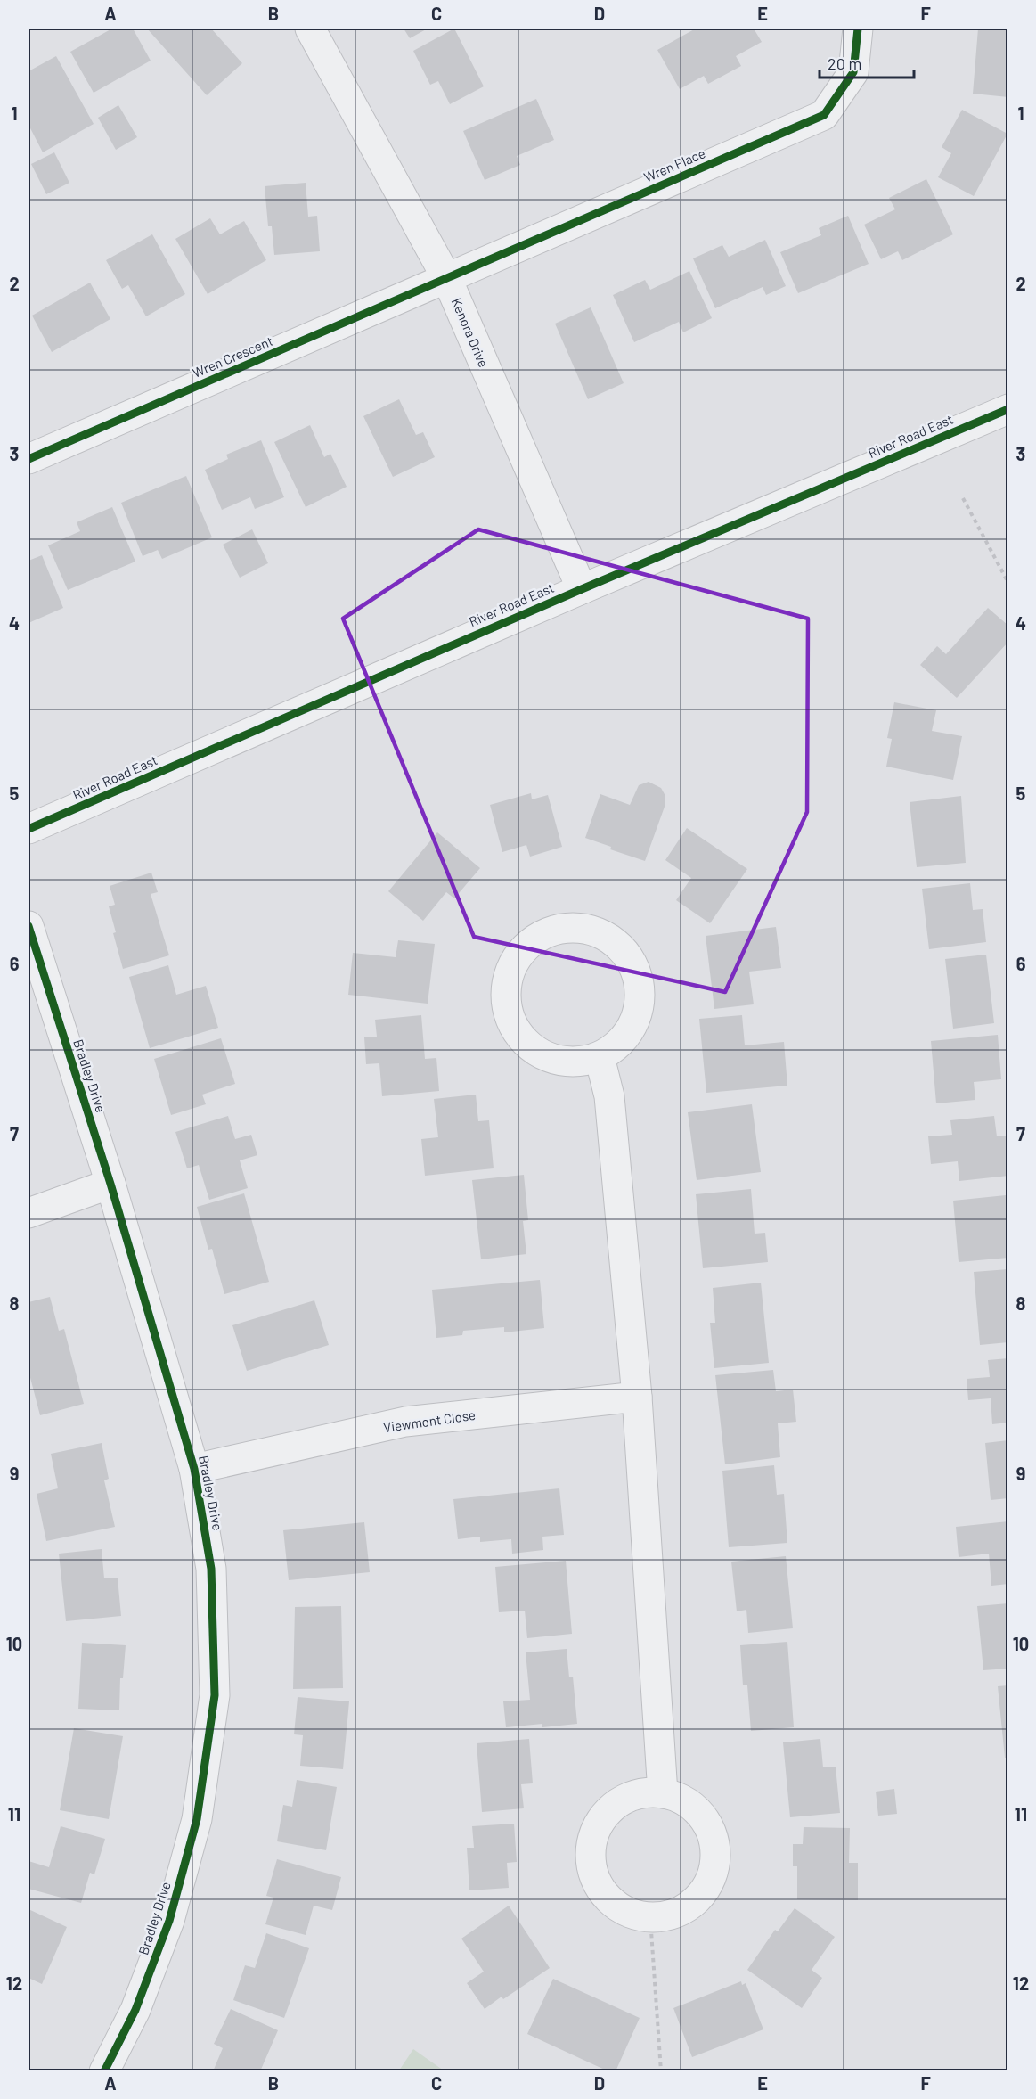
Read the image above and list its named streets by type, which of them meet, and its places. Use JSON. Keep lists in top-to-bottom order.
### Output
{
  "streets": {
    "street": [
      "Wren Place",
      "Kenora Drive",
      "Wren Crescent",
      "River Road East",
      "Bradley Drive",
      "Viewmont Close"
    ]
  },
  "crossings": [
    ["Wren Place", "Kenora Drive"],
    ["Wren Place", "Wren Crescent"],
    ["Kenora Drive", "Wren Crescent"],
    ["Kenora Drive", "River Road East"],
    ["Bradley Drive", "Viewmont Close"]
  ],
  "scale_bar": "20 m",
  "grid": {
    "columns": [
      "A",
      "B",
      "C",
      "D",
      "E",
      "F"
    ],
    "rows": [
      "1",
      "2",
      "3",
      "4",
      "5",
      "6",
      "7",
      "8",
      "9",
      "10",
      "11",
      "12"
    ]
  }
}
